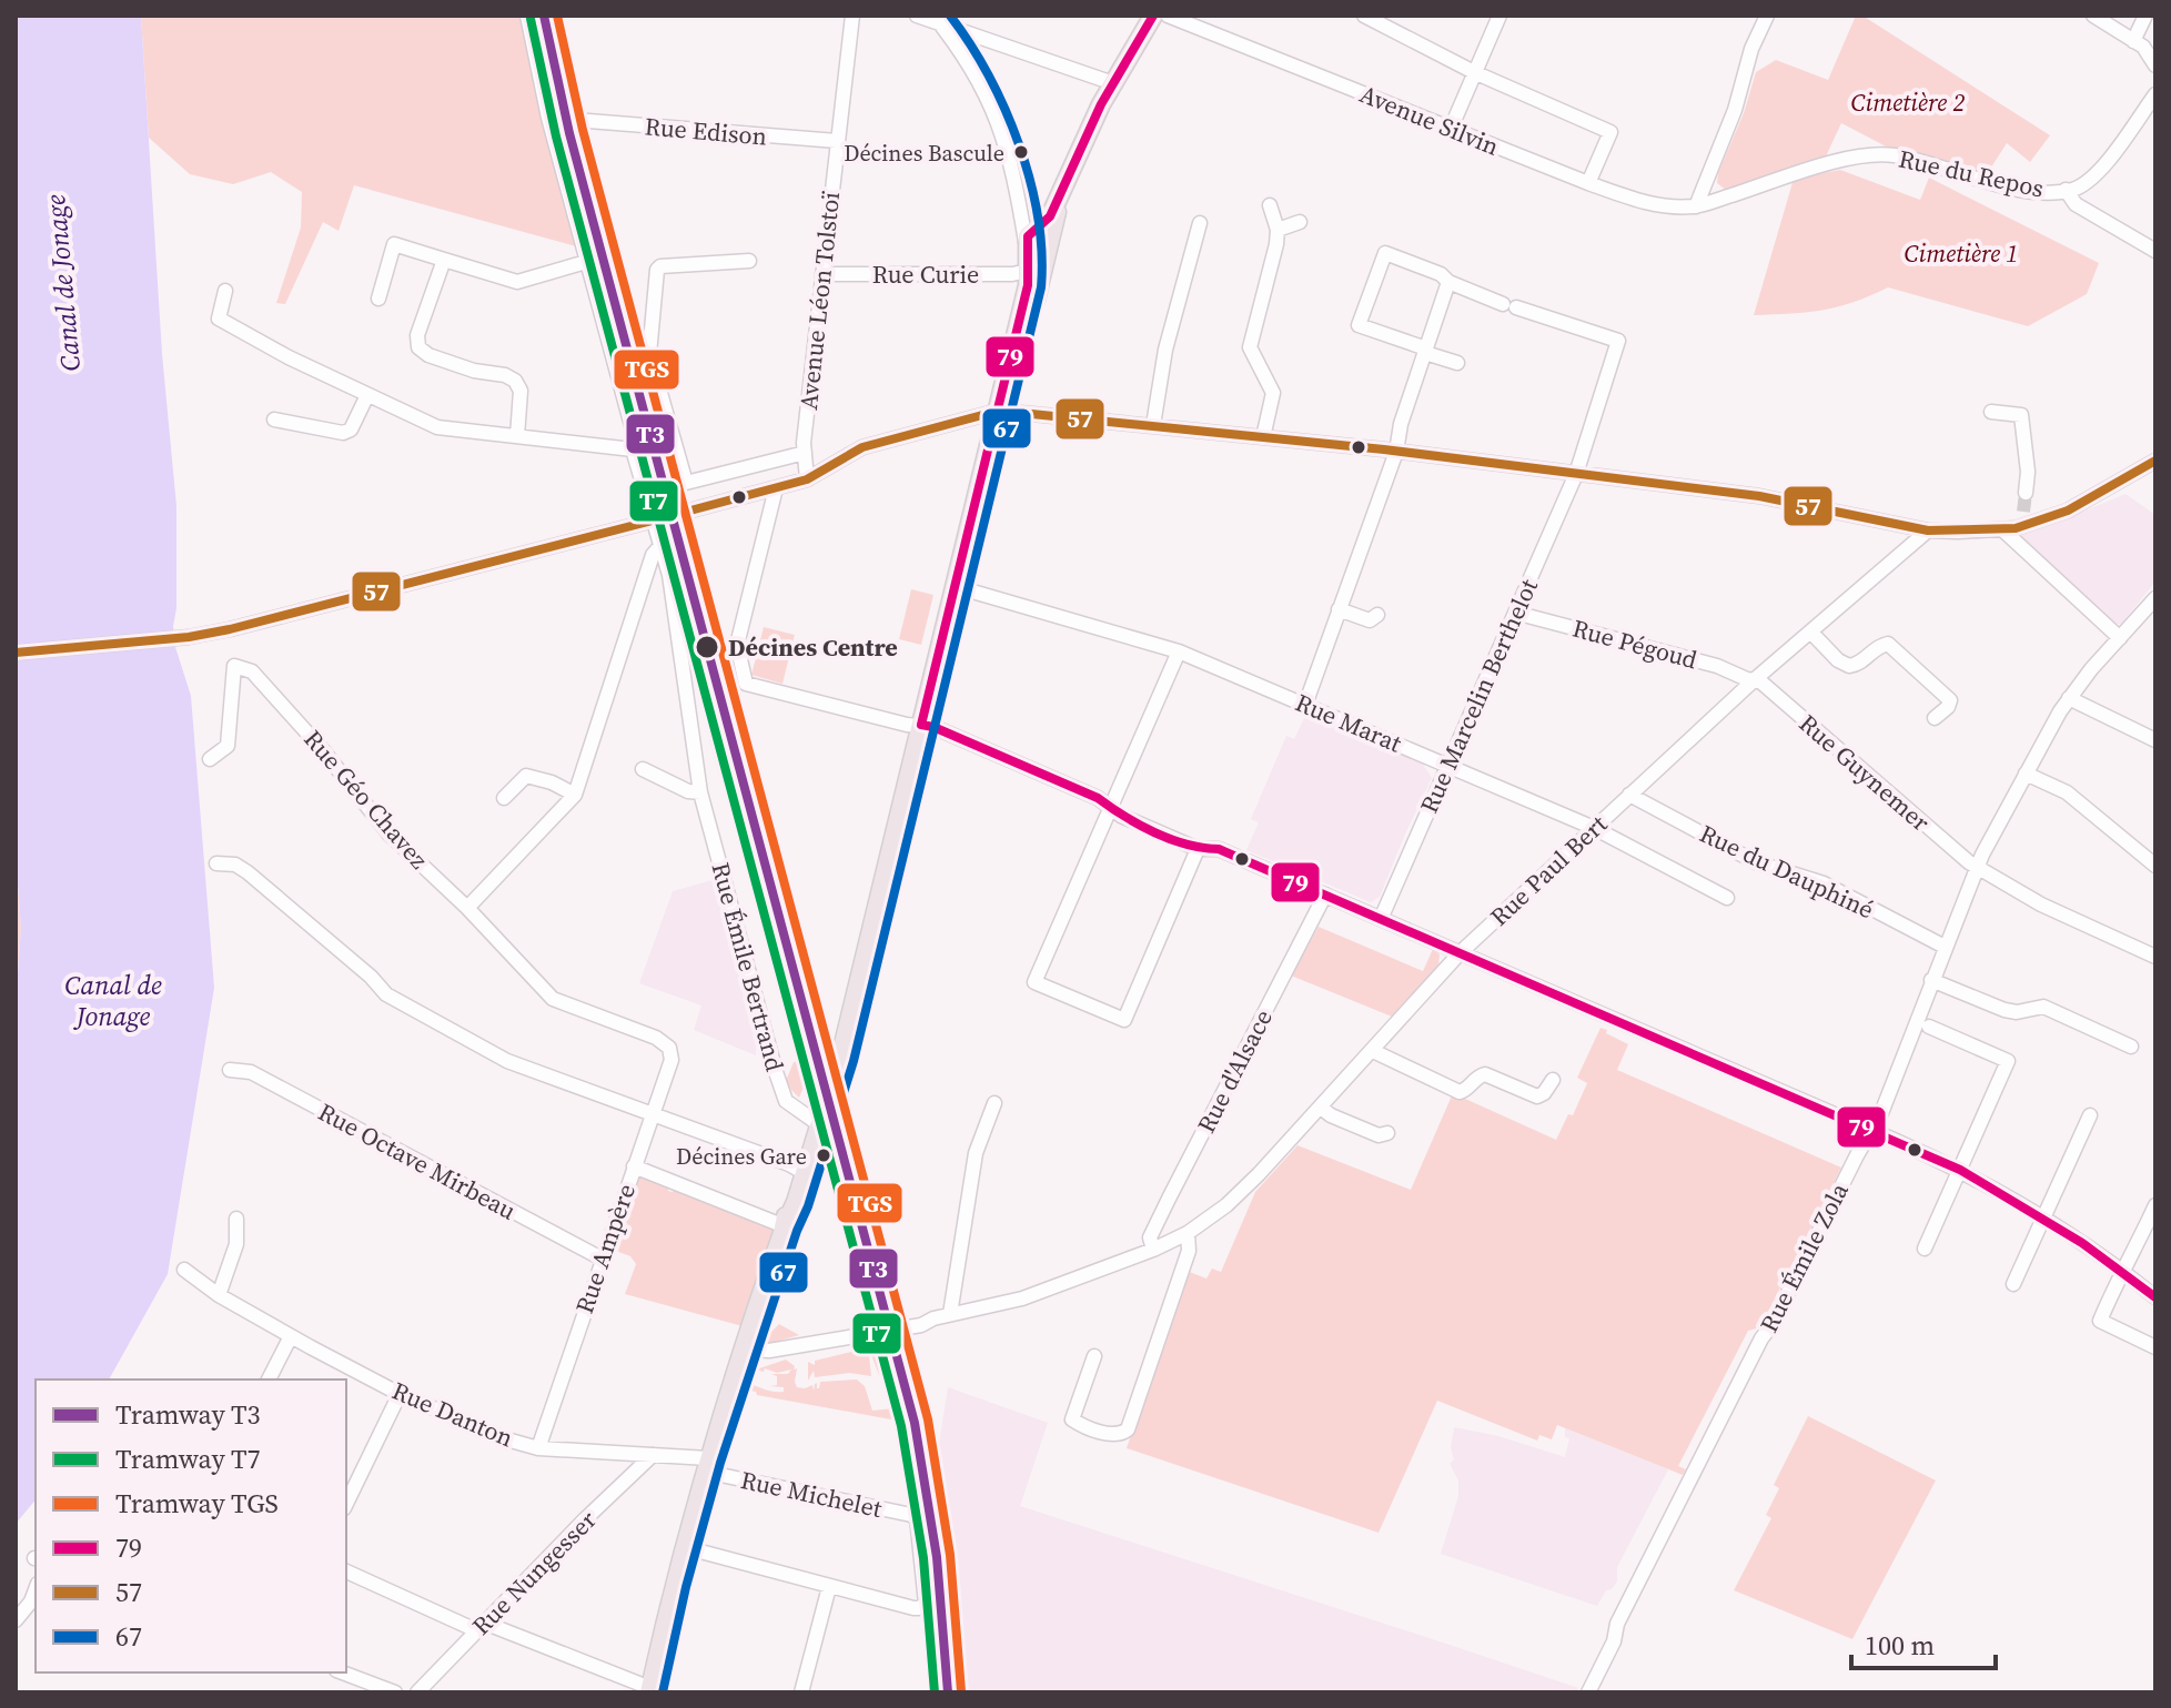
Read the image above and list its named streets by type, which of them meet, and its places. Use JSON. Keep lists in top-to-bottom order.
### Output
{
  "streets": {
    "street": [
      "Avenue Silvin",
      "Rue Edison",
      "Rue du Repos",
      "Rue Curie",
      "Avenue Léon Tolstoï",
      "Rue Pégoud",
      "Rue Marcelin Berthelot",
      "Rue Marat",
      "Rue Guynemer",
      "Rue Géo Chavez",
      "Rue Paul Bert",
      "Rue du Dauphiné",
      "Rue Émile Bertrand",
      "Rue d'Alsace",
      "Rue Octave Mirbeau",
      "Rue Ampère",
      "Rue Émile Zola",
      "Rue Danton",
      "Rue Michelet",
      "Rue Nungesser"
    ]
  },
  "crossings": [
    ["Avenue Silvin", "Rue du Repos"],
    ["Rue Edison", "Avenue Léon Tolstoï"],
    ["Rue Curie", "Avenue Léon Tolstoï"],
    ["Rue Pégoud", "Rue Marcelin Berthelot"],
    ["Rue Pégoud", "Rue Guynemer"],
    ["Rue Pégoud", "Rue Paul Bert"],
    ["Rue Marcelin Berthelot", "Rue Marat"],
    ["Rue Marat", "Rue Paul Bert"],
    ["Rue Guynemer", "Rue Paul Bert"],
    ["Rue Guynemer", "Rue Émile Zola"],
    ["Rue Géo Chavez", "Rue Ampère"],
    ["Rue Paul Bert", "Rue du Dauphiné"],
    ["Rue Paul Bert", "Rue d'Alsace"],
    ["Rue du Dauphiné", "Rue Émile Zola"],
    ["Rue Octave Mirbeau", "Rue Ampère"],
    ["Rue Ampère", "Rue Danton"],
    ["Rue Danton", "Rue Michelet"],
    ["Rue Danton", "Rue Nungesser"]
  ],
  "water": ["Canal de Jonage"],
  "parks": ["Cimetière 2", "Cimetière 1"],
  "places": ["Décines Bascule", "Décines Centre", "Décines Gare"],
  "lines": [
    "tram line T3",
    "tram line TGS",
    "transit line 79",
    "transit line 67",
    "tram line T7",
    "transit line 57"
  ],
  "legend": [
    "Tramway T3",
    "Tramway T7",
    "Tramway TGS",
    "79",
    "57",
    "67"
  ],
  "scale_bar": "100 m"
}
